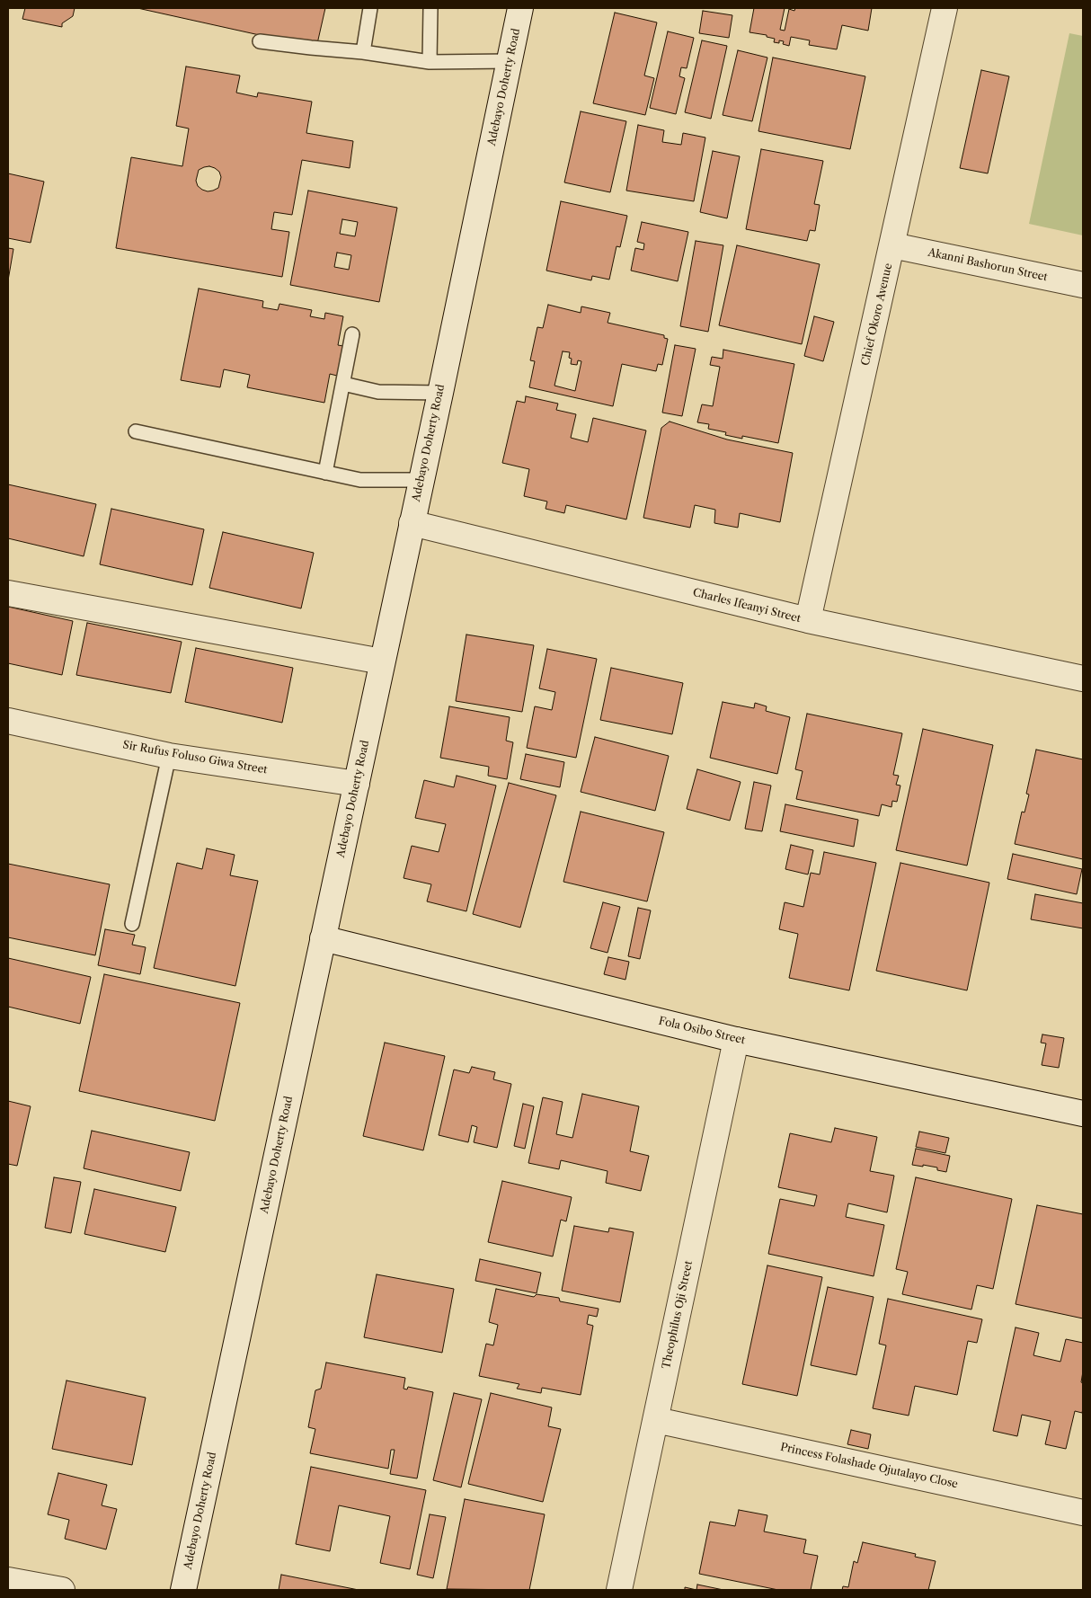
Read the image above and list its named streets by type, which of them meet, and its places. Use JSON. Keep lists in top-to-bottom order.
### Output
{
  "streets": {
    "street": [
      "Adebayo Doherty Road",
      "Akanni Bashorun Street",
      "Chief Okoro Avenue",
      "Charles Ifeanyi Street",
      "Sir Rufus Foluso Giwa Street",
      "Fola Osibo Street",
      "Theophilus Oji Street",
      "Princess Folashade Ojutalayo Close"
    ]
  },
  "crossings": [
    ["Adebayo Doherty Road", "Charles Ifeanyi Street"],
    ["Adebayo Doherty Road", "Sir Rufus Foluso Giwa Street"],
    ["Adebayo Doherty Road", "Fola Osibo Street"],
    ["Akanni Bashorun Street", "Chief Okoro Avenue"],
    ["Chief Okoro Avenue", "Charles Ifeanyi Street"],
    ["Fola Osibo Street", "Theophilus Oji Street"],
    ["Theophilus Oji Street", "Princess Folashade Ojutalayo Close"]
  ]
}
